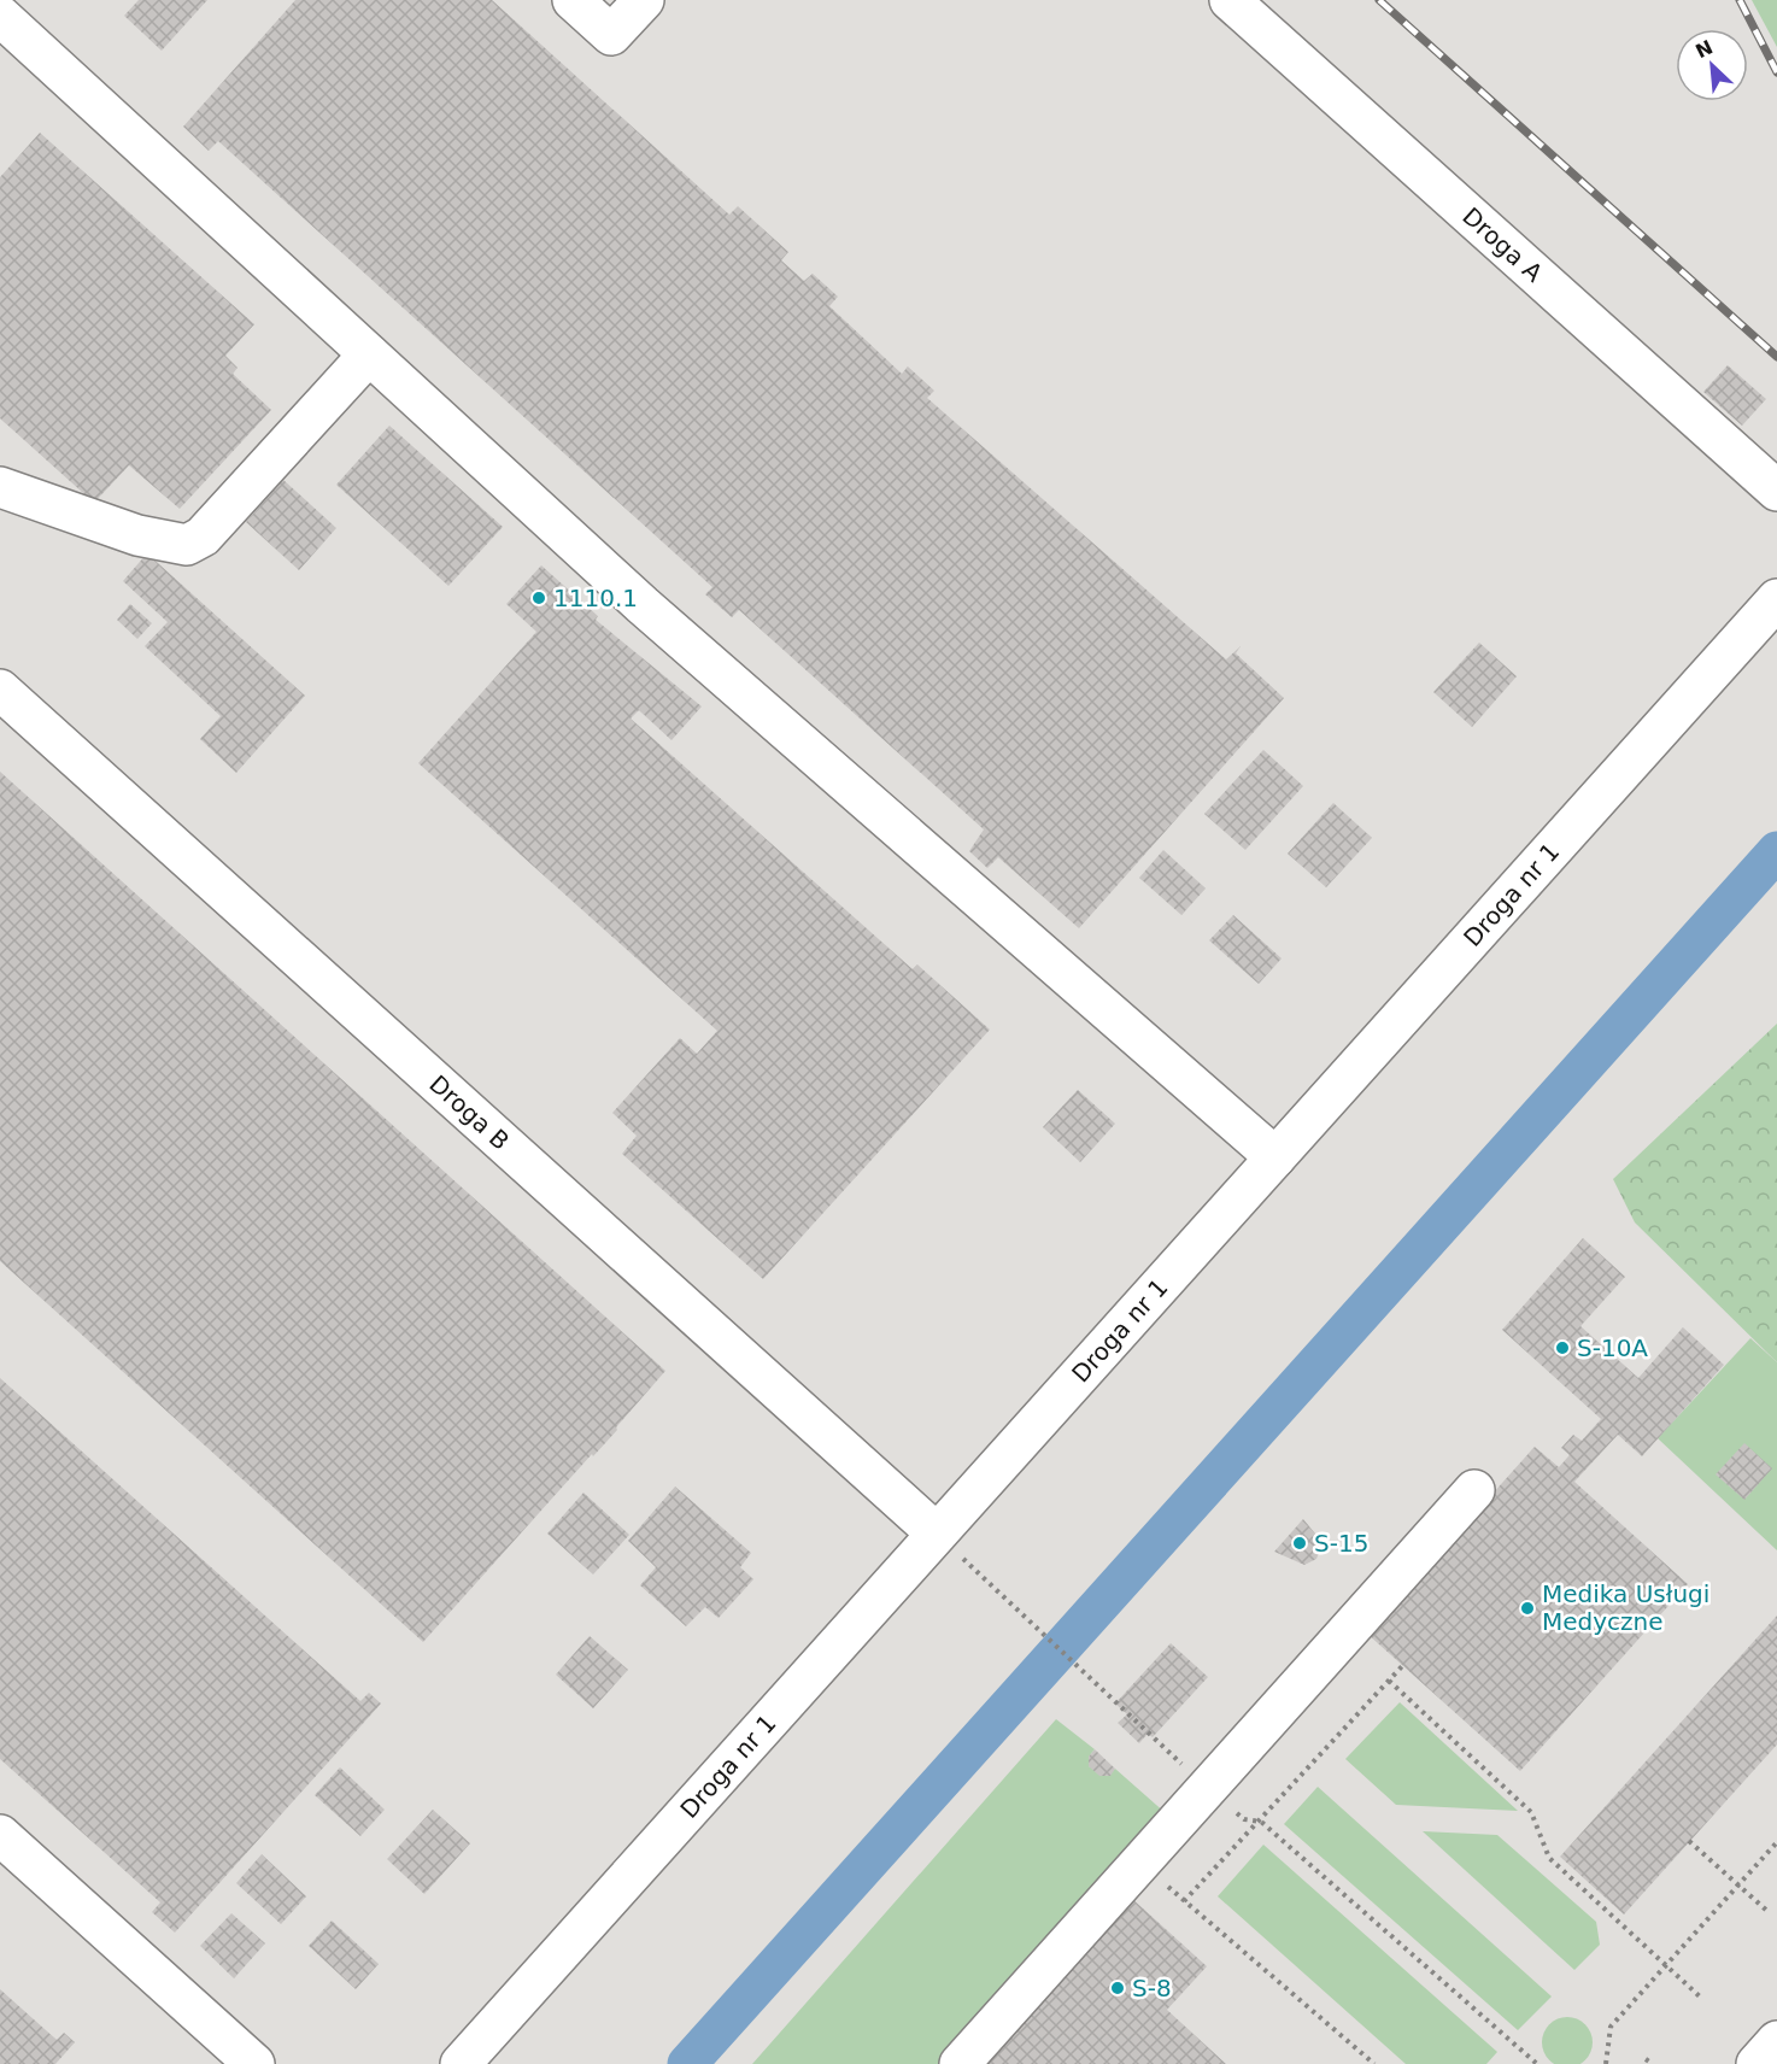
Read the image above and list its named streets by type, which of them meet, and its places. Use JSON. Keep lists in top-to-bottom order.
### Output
{
  "streets": {
    "lane": ["Droga A", "Droga nr 1", "Droga B"]
  },
  "crossings": [
    ["Droga nr 1", "Droga B"]
  ],
  "places": [
    "1110.1",
    "S-10A",
    "S-15",
    "Medika Usługi Medyczne",
    "S-8"
  ],
  "north": "top left"
}
